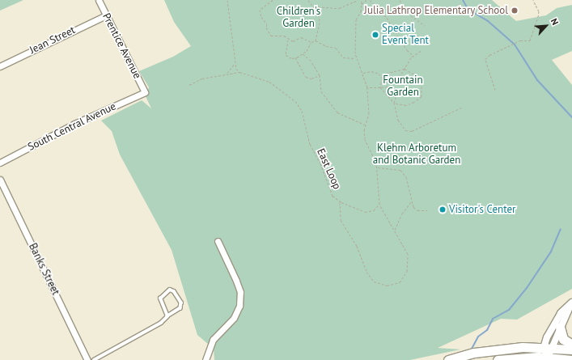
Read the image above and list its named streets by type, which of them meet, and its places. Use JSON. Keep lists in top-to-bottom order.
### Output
{
  "streets": {
    "street": [
      "Jean Street",
      "Prentice Avenue",
      "South Central Avenue",
      "Banks Street"
    ],
    "path": ["East Loop"]
  },
  "crossings": [
    ["Jean Street", "Prentice Avenue"],
    ["Prentice Avenue", "South Central Avenue"]
  ],
  "parks": ["Children's Garden", "Fountain Garden", "Klehm Arboretum and Botanic Garden"],
  "places": ["Julia Lathrop Elementary School", "Special Event Tent", "Visitor's Center"],
  "north": "top right"
}
